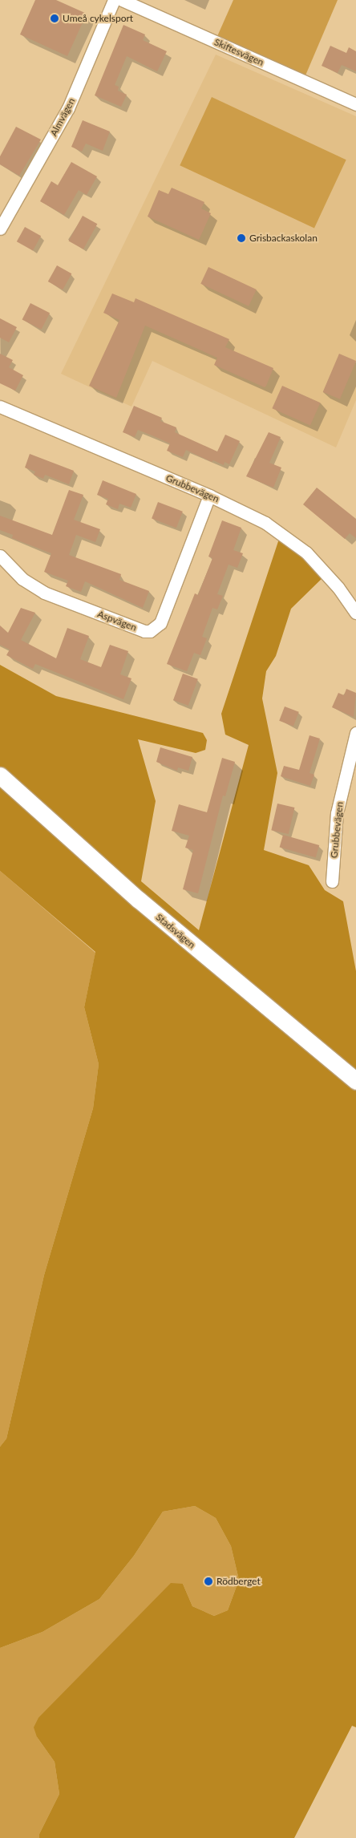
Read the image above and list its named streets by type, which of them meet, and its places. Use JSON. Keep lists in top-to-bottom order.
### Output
{
  "streets": {
    "main road": ["Stadsvägen"],
    "street": [
      "Skiftesvägen",
      "Almvägen",
      "Grubbevägen",
      "Aspvägen"
    ]
  },
  "crossings": [
    ["Grubbevägen", "Aspvägen"]
  ],
  "places": ["Umeå cykelsport", "Grisbackaskolan", "Rödberget"]
}
